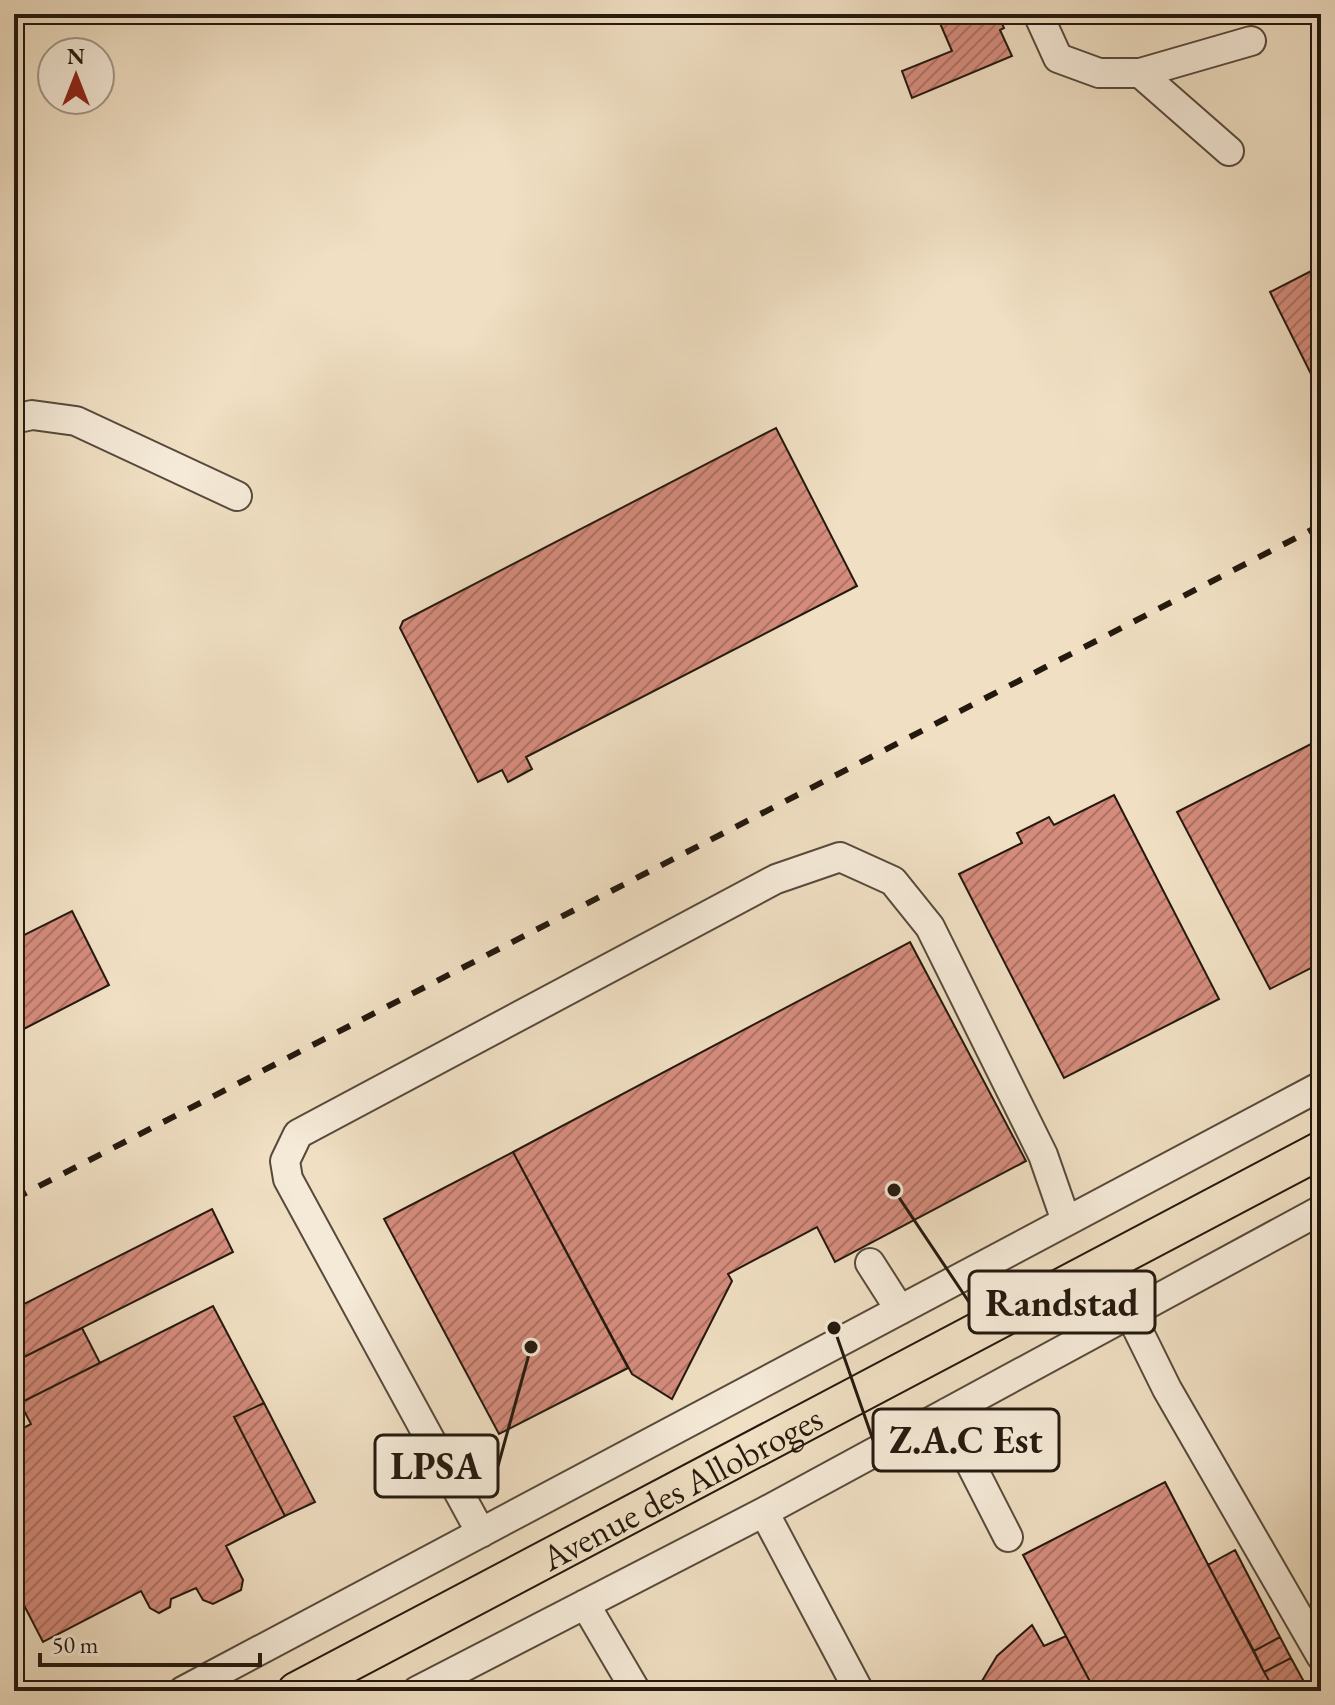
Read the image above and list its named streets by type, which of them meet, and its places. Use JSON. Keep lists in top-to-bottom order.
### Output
{
  "streets": {
    "main road": ["Avenue des Allobroges"]
  },
  "places": ["Randstad", "Z.A.C Est", "LPSA"],
  "scale_bar": "50 m",
  "north": "top"
}
